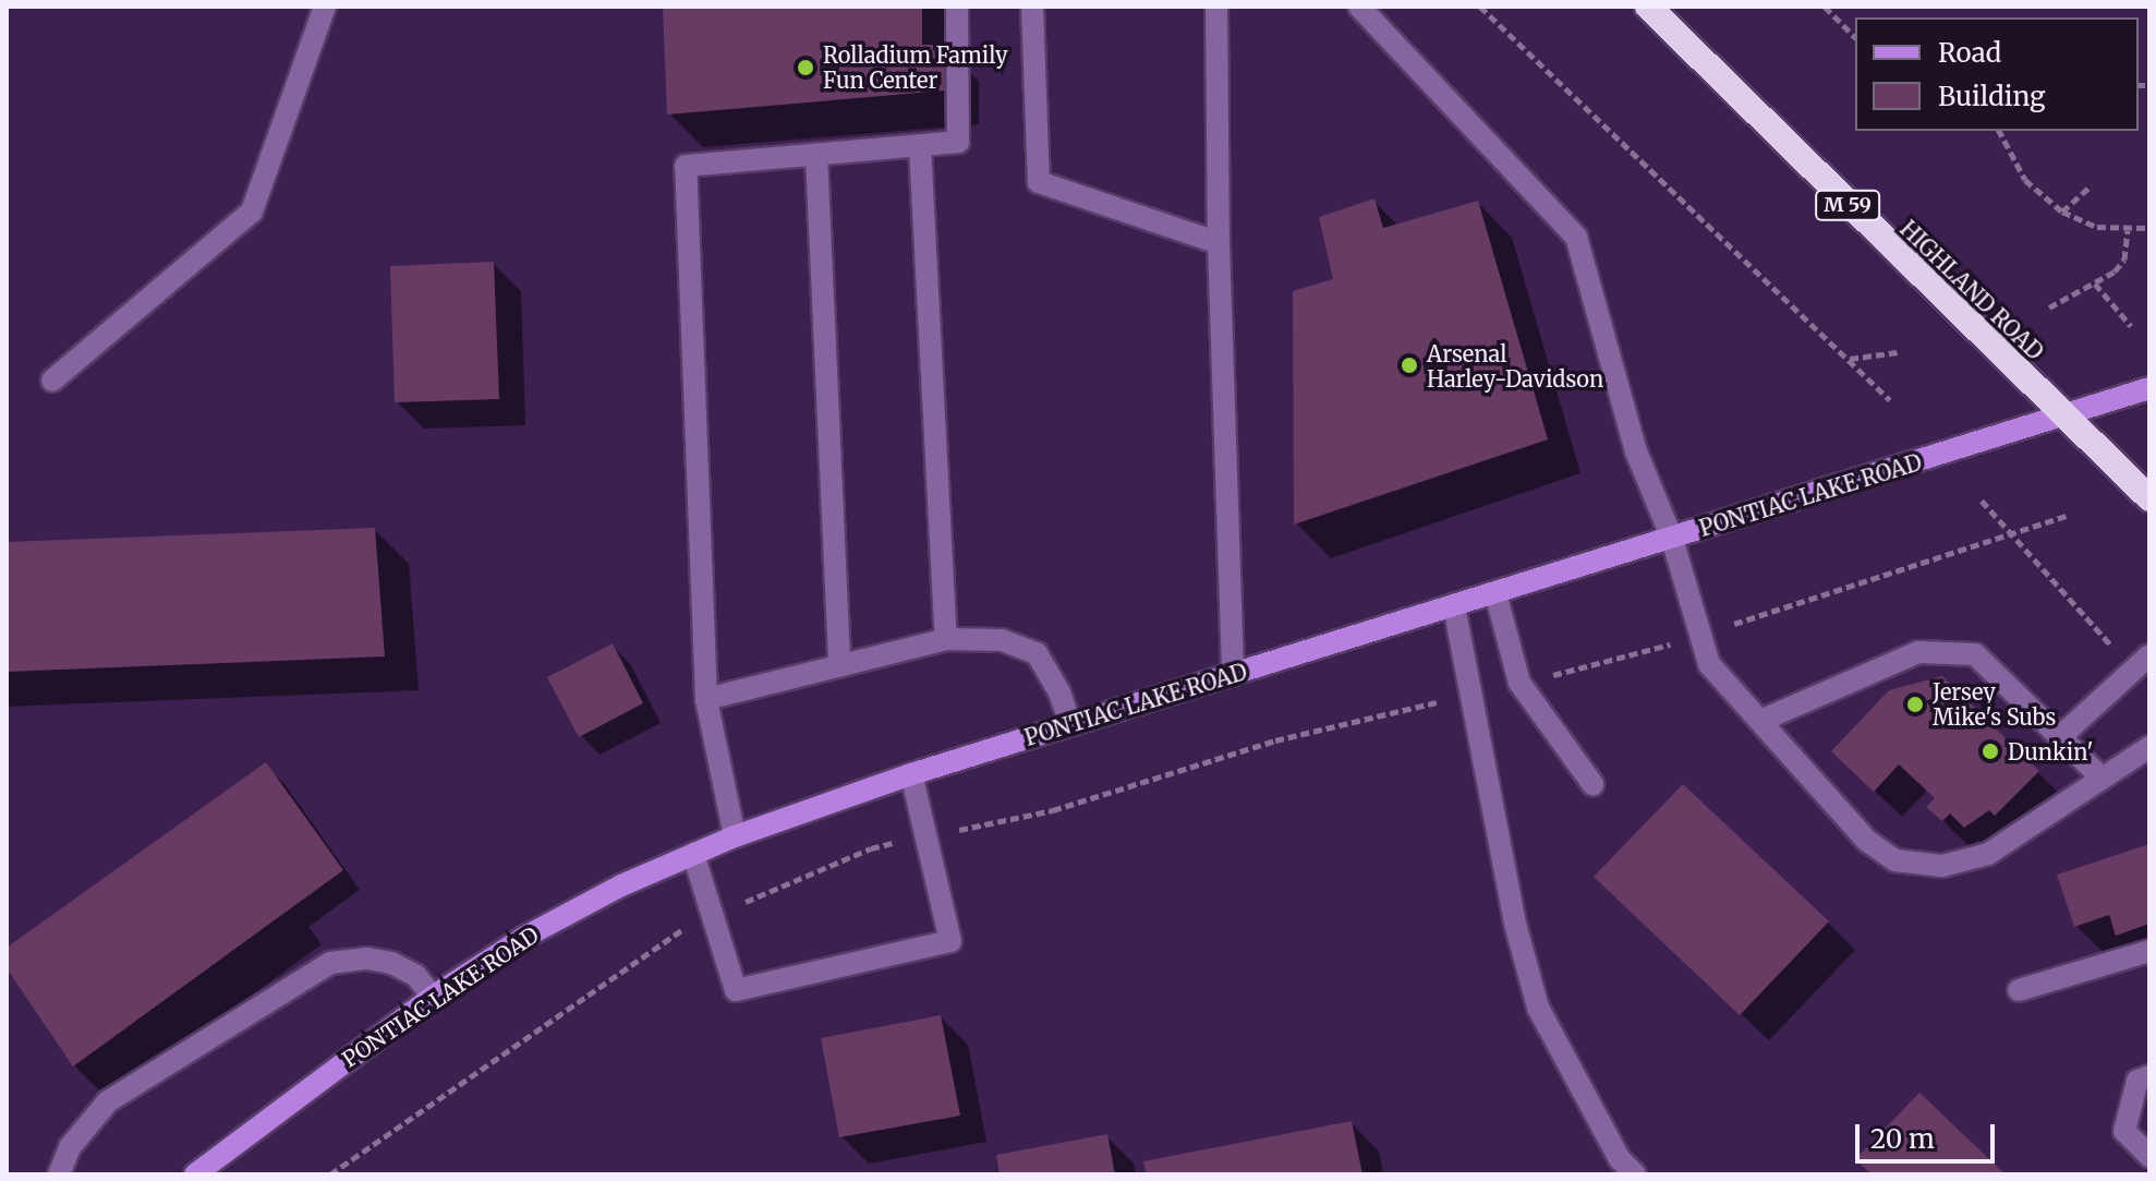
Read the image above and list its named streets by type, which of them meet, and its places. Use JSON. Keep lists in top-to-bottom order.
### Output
{
  "streets": {
    "highway": ["M 59", "HIGHLAND ROAD"],
    "street": ["PONTIAC LAKE ROAD"]
  },
  "crossings": [
    ["HIGHLAND ROAD", "PONTIAC LAKE ROAD"]
  ],
  "places": [
    "Rolladium Family Fun Center",
    "Arsenal Harley-Davidson",
    "Jersey Mike's Subs",
    "Dunkin'"
  ],
  "legend": ["Road", "Building"],
  "scale_bar": "20 m"
}
